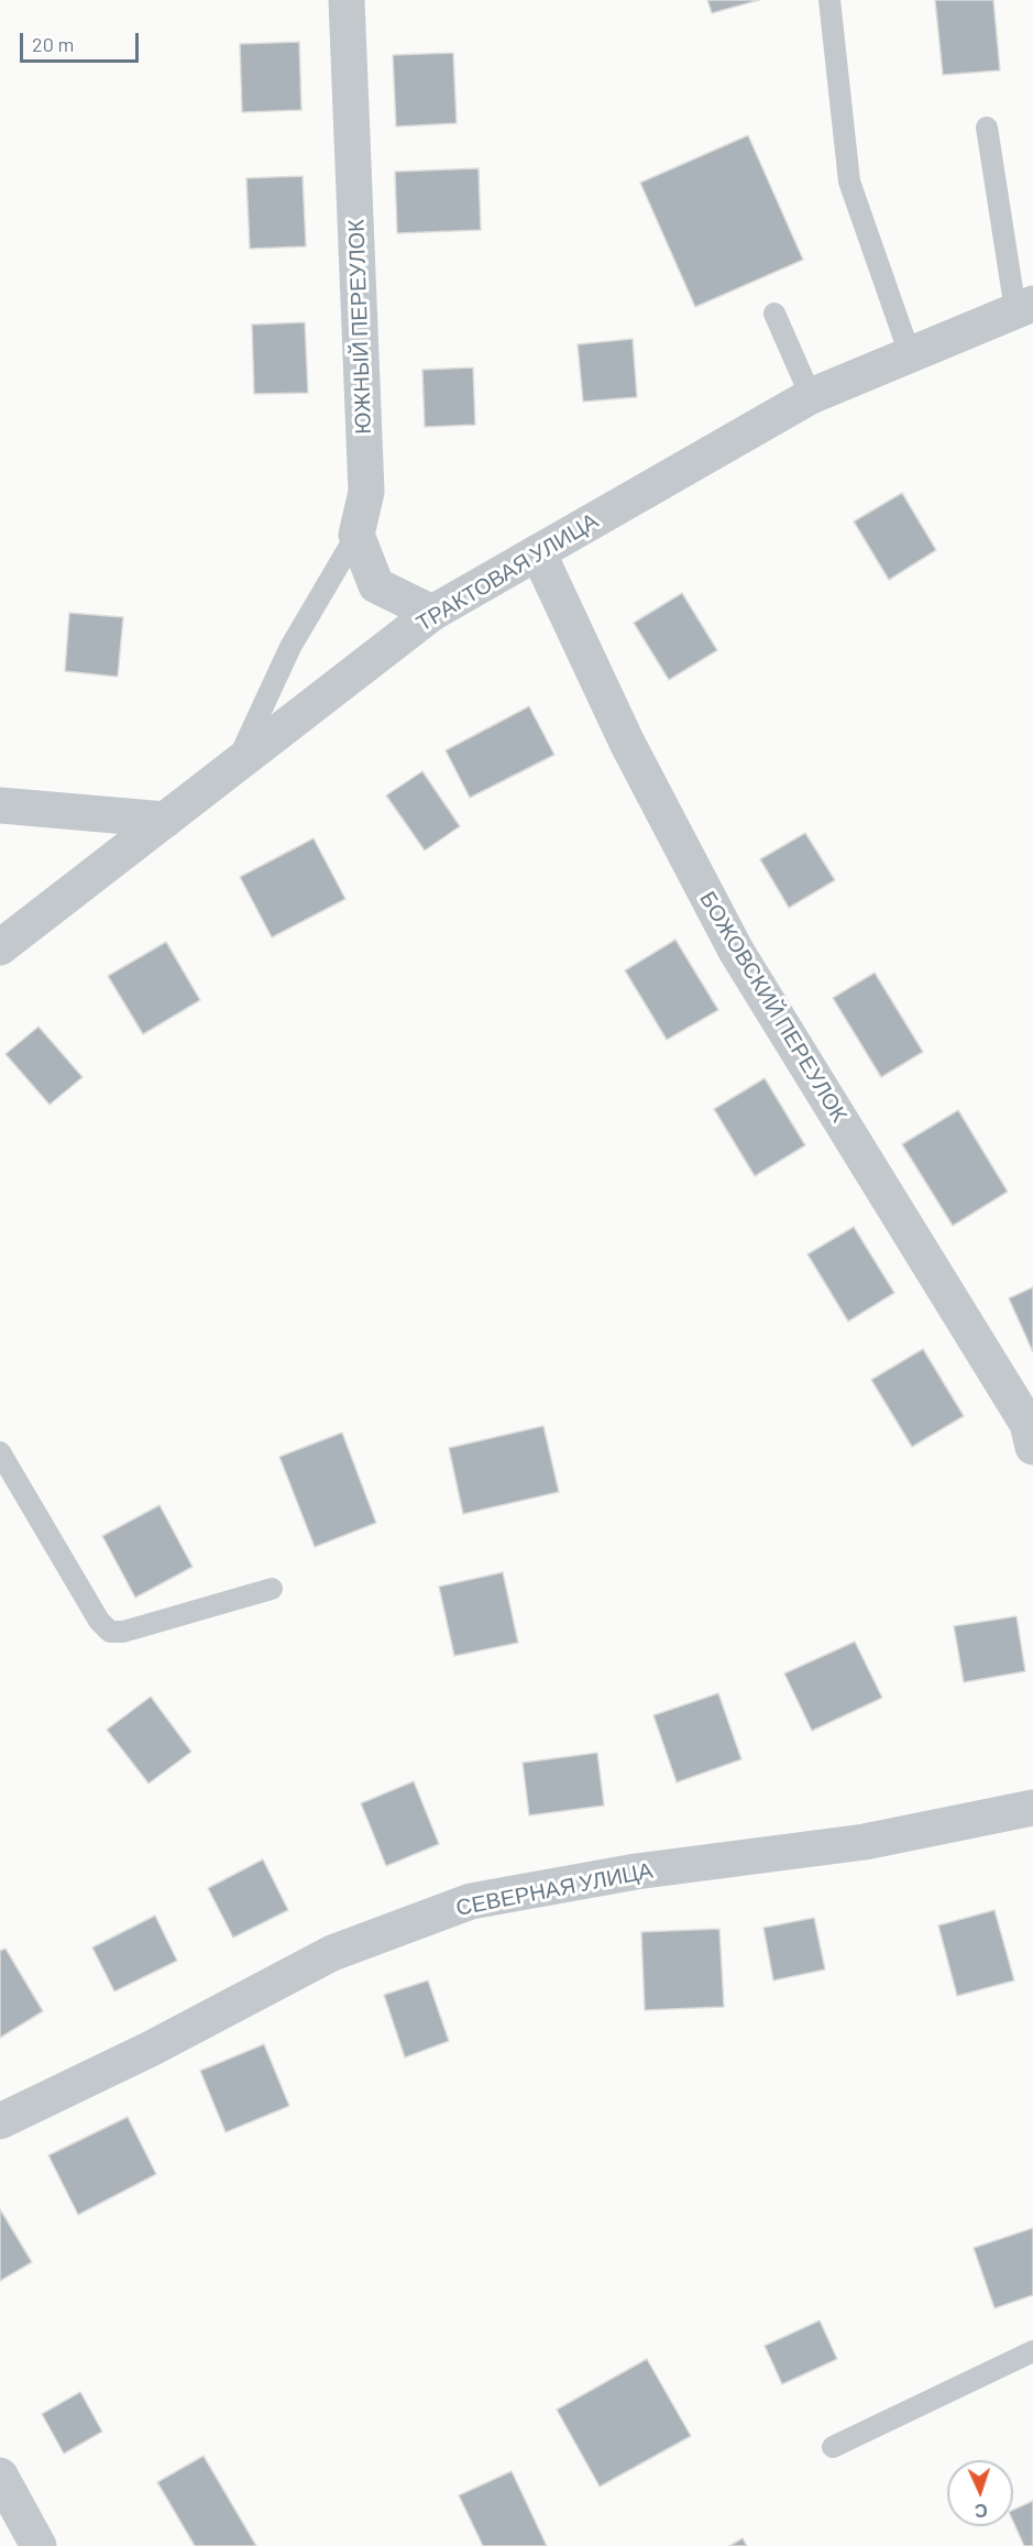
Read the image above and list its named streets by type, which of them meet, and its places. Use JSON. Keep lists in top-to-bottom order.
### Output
{
  "streets": {
    "street": [
      "ЮЖНЫЙ ПЕРЕУЛОК",
      "ТРАКТОВАЯ УЛИЦА",
      "БОЖОВСКИЙ ПЕРЕУЛОК",
      "СЕВЕРНАЯ УЛИЦА"
    ]
  },
  "crossings": [
    ["ТРАКТОВАЯ УЛИЦА", "БОЖОВСКИЙ ПЕРЕУЛОК"]
  ],
  "scale_bar": "20 m",
  "north": "bottom"
}
